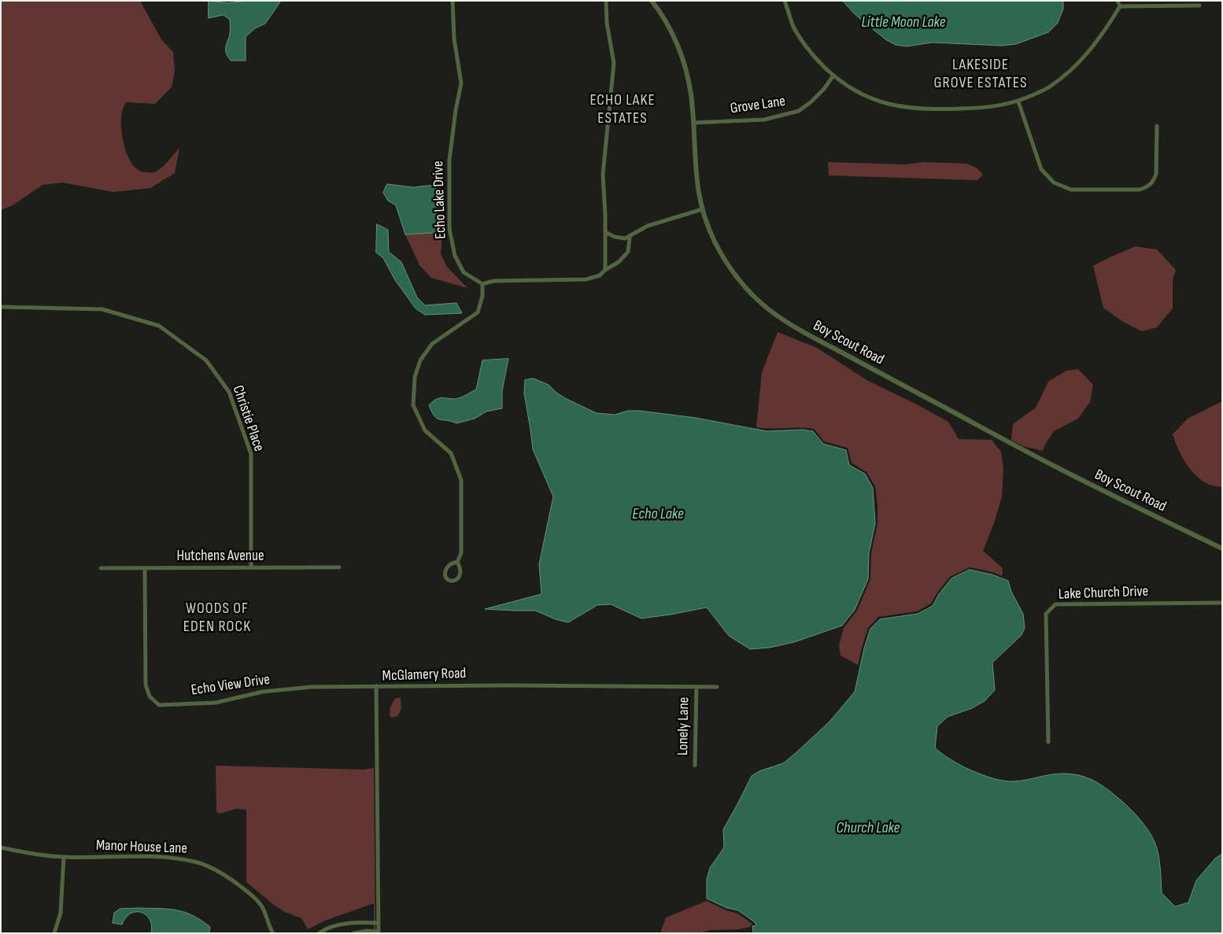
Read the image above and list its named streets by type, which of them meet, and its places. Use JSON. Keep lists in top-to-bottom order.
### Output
{
  "streets": {
    "street": [
      "Grove Lane",
      "Echo Lake Drive",
      "Boy Scout Road",
      "Christie Place",
      "Hutchens Avenue",
      "Lake Church Drive",
      "McGlamery Road",
      "Echo View Drive",
      "Lonely Lane",
      "Manor House Lane"
    ]
  },
  "crossings": [
    ["Grove Lane", "Boy Scout Road"],
    ["Christie Place", "Hutchens Avenue"],
    ["Hutchens Avenue", "Echo View Drive"],
    ["McGlamery Road", "Echo View Drive"],
    ["McGlamery Road", "Lonely Lane"]
  ],
  "districts": ["LAKESIDE GROVE ESTATES", "ECHO LAKE ESTATES", "WOODS OF EDEN ROCK"],
  "water": ["Little Moon Lake", "Echo Lake", "Church Lake"]
}
